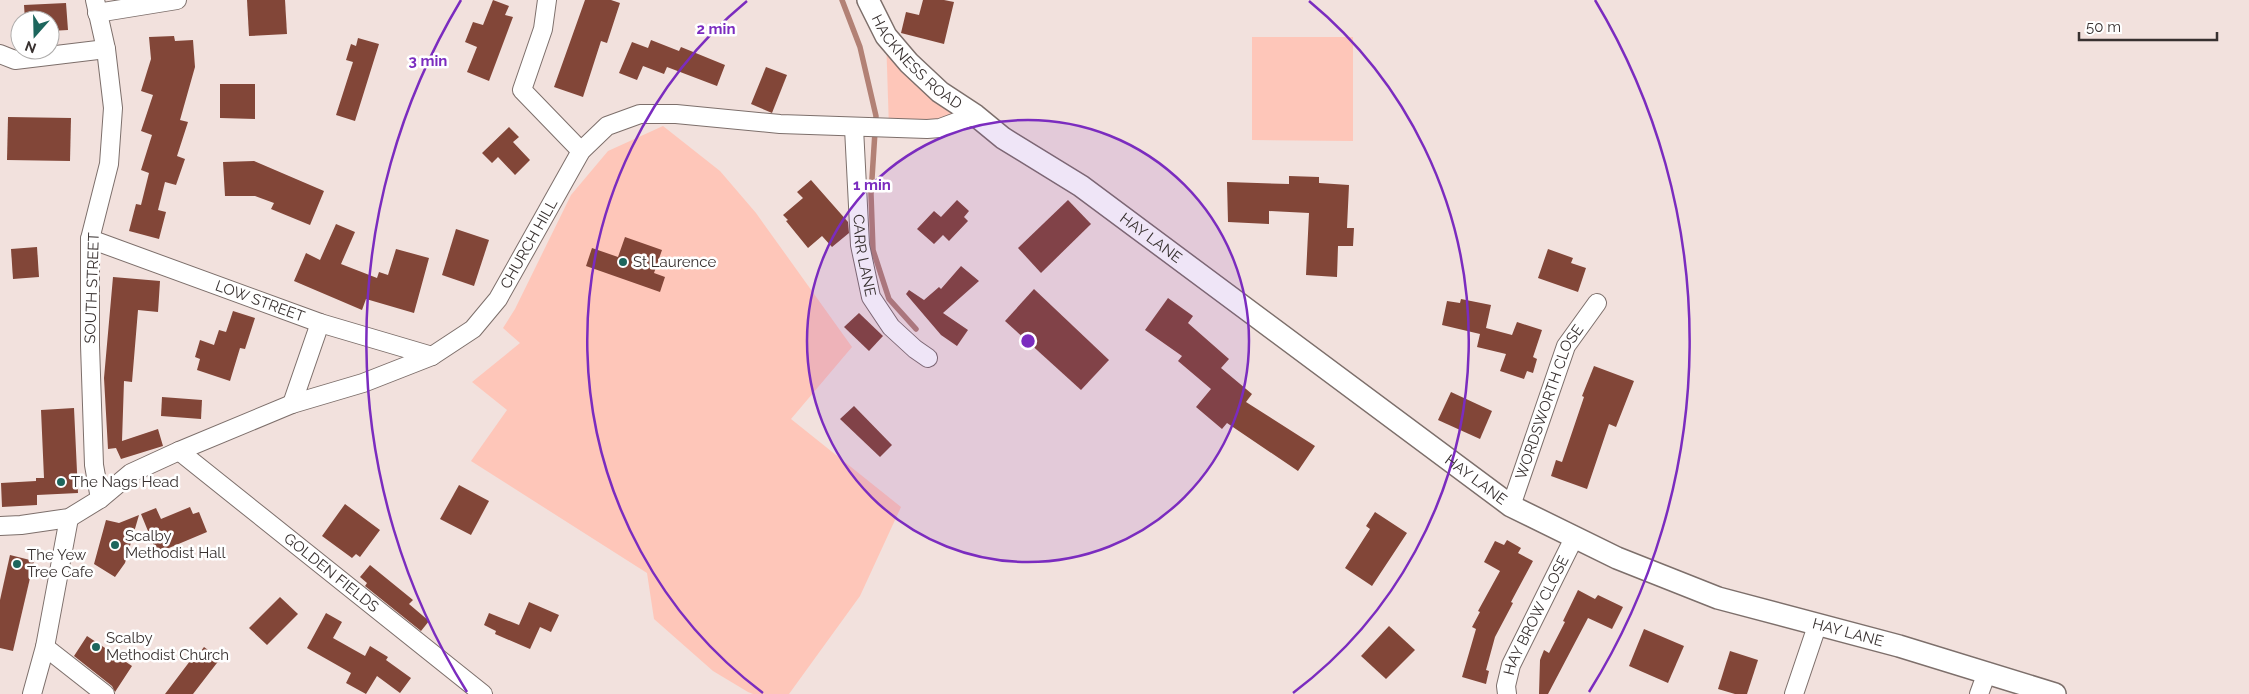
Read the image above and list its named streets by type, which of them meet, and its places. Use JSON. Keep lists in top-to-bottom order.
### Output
{
  "streets": {
    "street": [
      "HACKNESS ROAD",
      "HAY LANE",
      "CHURCH HILL",
      "CARR LANE",
      "SOUTH STREET",
      "LOW STREET",
      "WORDSWORTH CLOSE",
      "GOLDEN FIELDS",
      "HAY BROW CLOSE"
    ]
  },
  "crossings": [
    ["HACKNESS ROAD", "HAY LANE"],
    ["HACKNESS ROAD", "CHURCH HILL"],
    ["HAY LANE", "CHURCH HILL"],
    ["HAY LANE", "WORDSWORTH CLOSE"],
    ["HAY LANE", "HAY BROW CLOSE"],
    ["CHURCH HILL", "CARR LANE"],
    ["CHURCH HILL", "SOUTH STREET"],
    ["CHURCH HILL", "LOW STREET"],
    ["CHURCH HILL", "GOLDEN FIELDS"],
    ["SOUTH STREET", "LOW STREET"]
  ],
  "places": [
    "St Laurence",
    "The Nags Head",
    "Scalby Methodist Hall",
    "The Yew Tree Cafe",
    "Scalby Methodist Church"
  ],
  "scale_bar": "50 m",
  "north": "bottom",
  "rings": ["2 min", "3 min", "1 min"]
}
